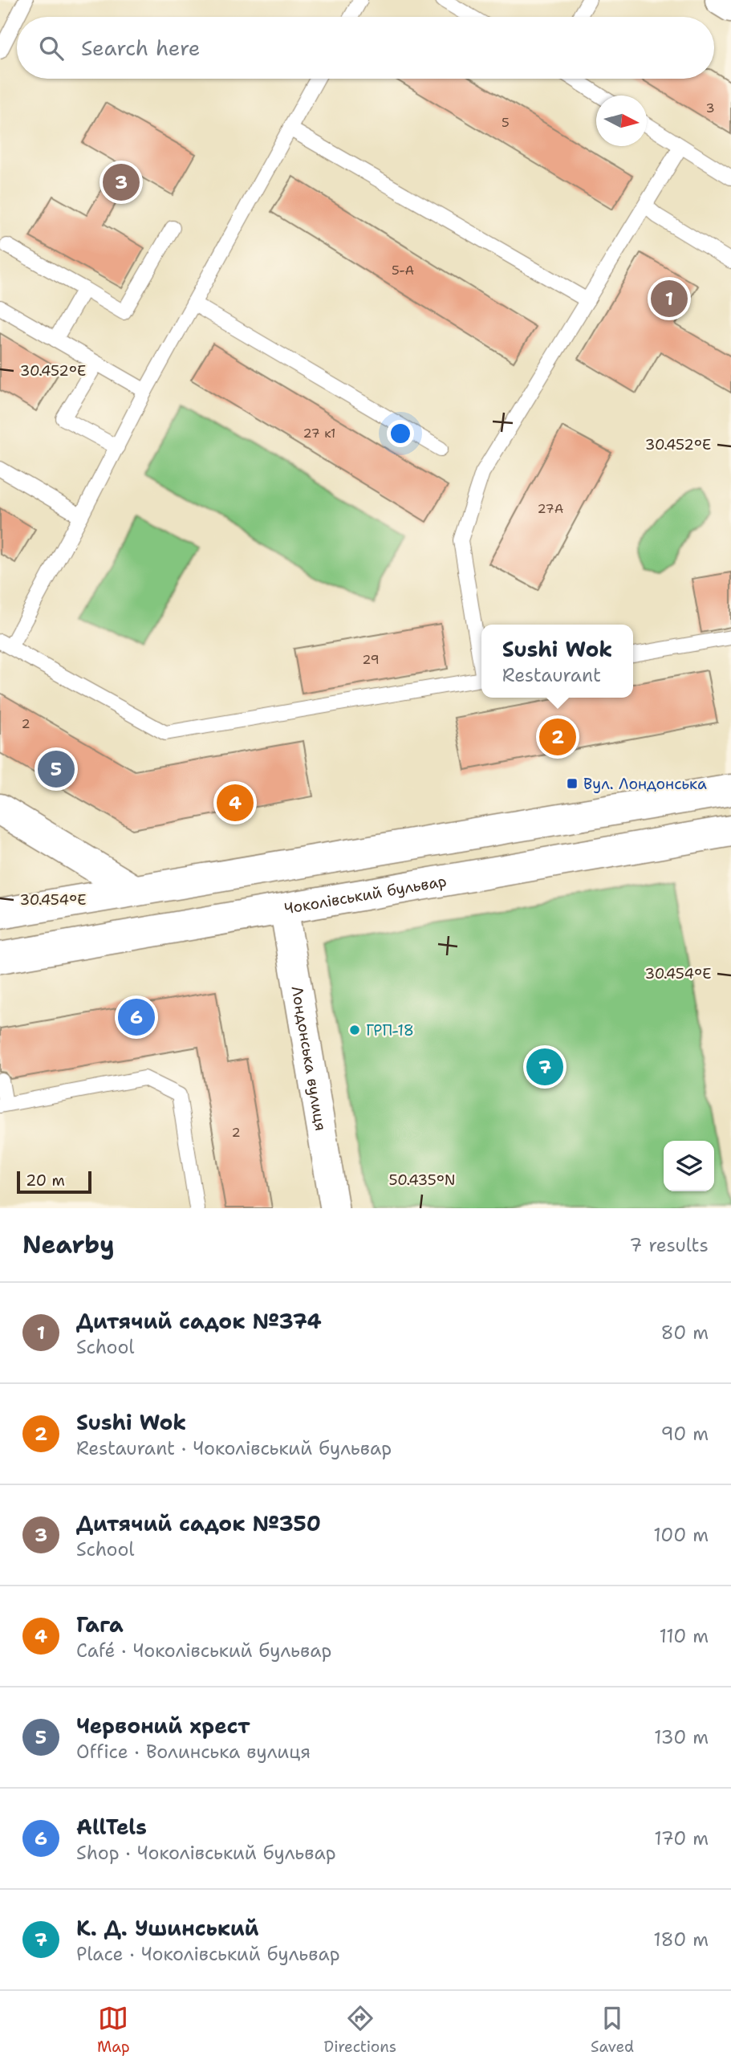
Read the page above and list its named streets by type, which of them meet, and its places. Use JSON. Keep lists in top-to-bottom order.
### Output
{
  "streets": {
    "main road": ["Чоколівський бульвар"],
    "street": ["Лондонська вулиця"]
  },
  "crossings": [
    ["Чоколівський бульвар", "Лондонська вулиця"]
  ],
  "places": {
    "transit": ["Вул. Лондонська"],
    "other": ["ГРП-18"]
  },
  "house_numbers": [
    "3",
    "5",
    "5-А",
    "27 к1",
    "27А",
    "29",
    "2",
    "2"
  ],
  "scale_bar": "20 m",
  "north": "right",
  "page": {
    "search": "Search here",
    "pins": [
      "3",
      "1",
      "2",
      "5",
      "4",
      "6",
      "7"
    ],
    "popup": ["Sushi Wok", "Restaurant"],
    "scale": "20 m",
    "heading": ["Nearby", "7 results"],
    "list": [
      {
        "mark": "1",
        "name": "Дитячий садок №374",
        "note": "School",
        "value": "80 m"
      },
      {
        "mark": "2",
        "name": "Sushi Wok",
        "note": "Restaurant · Чоколівський бульвар",
        "value": "90 m"
      },
      {
        "mark": "3",
        "name": "Дитячий садок №350",
        "note": "School",
        "value": "100 m"
      },
      {
        "mark": "4",
        "name": "Гага",
        "note": "Café · Чоколівський бульвар",
        "value": "110 m"
      },
      {
        "mark": "5",
        "name": "Червоний хрест",
        "note": "Office · Волинська вулиця",
        "value": "130 m"
      },
      {
        "mark": "6",
        "name": "AllTels",
        "note": "Shop · Чоколівський бульвар",
        "value": "170 m"
      },
      {
        "mark": "7",
        "name": "К. Д. Ушинський",
        "note": "Place · Чоколівський бульвар",
        "value": "180 m"
      }
    ],
    "nav": ["Map", "Directions", "Saved"]
  },
  "coordinates": ["30.452°E", "30.454°E", "50.435°N"]
}
